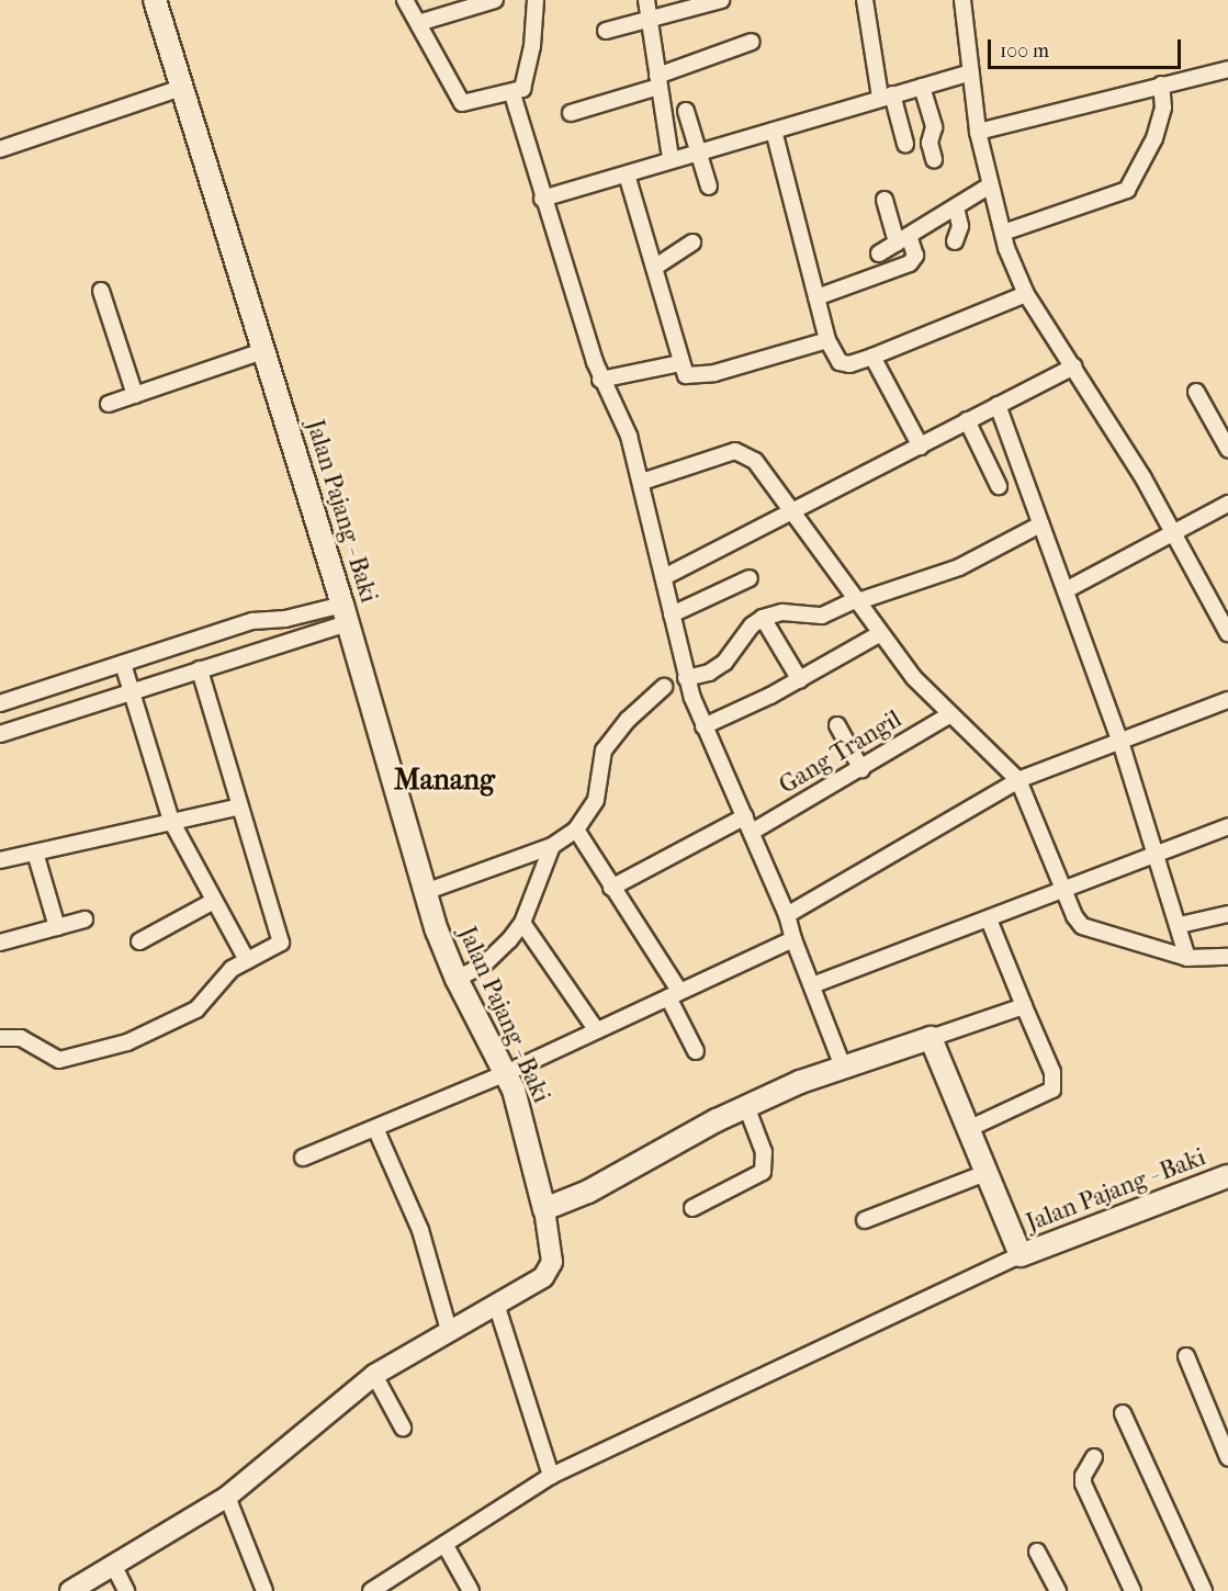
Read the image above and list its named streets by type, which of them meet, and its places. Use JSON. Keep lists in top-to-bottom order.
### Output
{
  "streets": {
    "main road": ["Jalan Pajang - Baki"],
    "street": ["Gang Trangil"]
  },
  "districts": ["Manang"],
  "scale_bar": "100 m"
}
